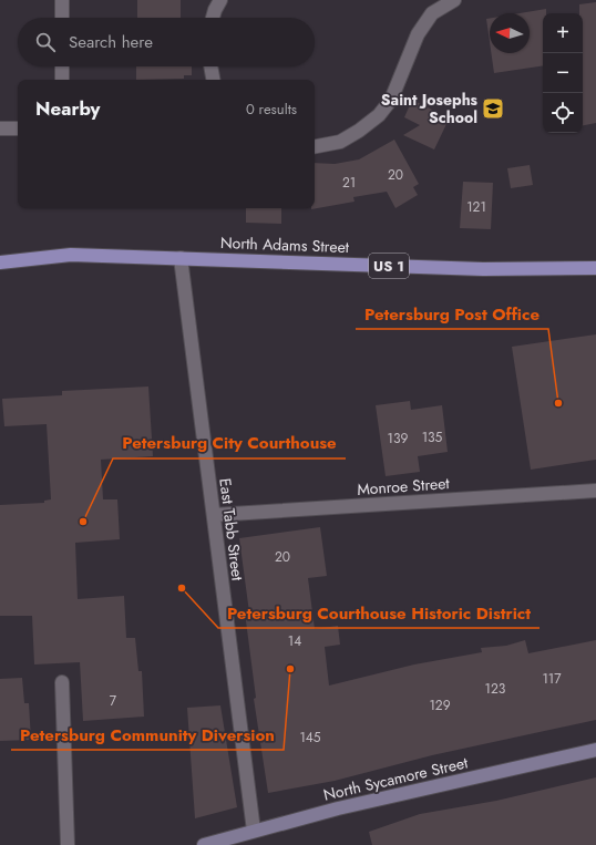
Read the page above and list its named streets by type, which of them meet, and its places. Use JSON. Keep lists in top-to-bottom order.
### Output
{
  "streets": {
    "main road": ["North Adams Street", "US 1"],
    "street": ["Monroe Street", "East Tabb Street", "North Sycamore Street"]
  },
  "crossings": [
    ["North Adams Street", "East Tabb Street"],
    ["Monroe Street", "East Tabb Street"],
    ["East Tabb Street", "North Sycamore Street"]
  ],
  "places": {
    "school or university": ["Saint Josephs School"],
    "other": [
      "Petersburg Post Office",
      "Petersburg City Courthouse",
      "Petersburg Courthouse Historic District",
      "Petersburg Community Diversion"
    ]
  },
  "house_numbers": [
    "20",
    "21",
    "121",
    "135",
    "139",
    "20",
    "14",
    "117",
    "123",
    "7",
    "129",
    "145"
  ],
  "north": "left",
  "page": {
    "map_buttons": ["+", "−"],
    "search": "Search here",
    "heading": ["Nearby", "0 results"]
  }
}
